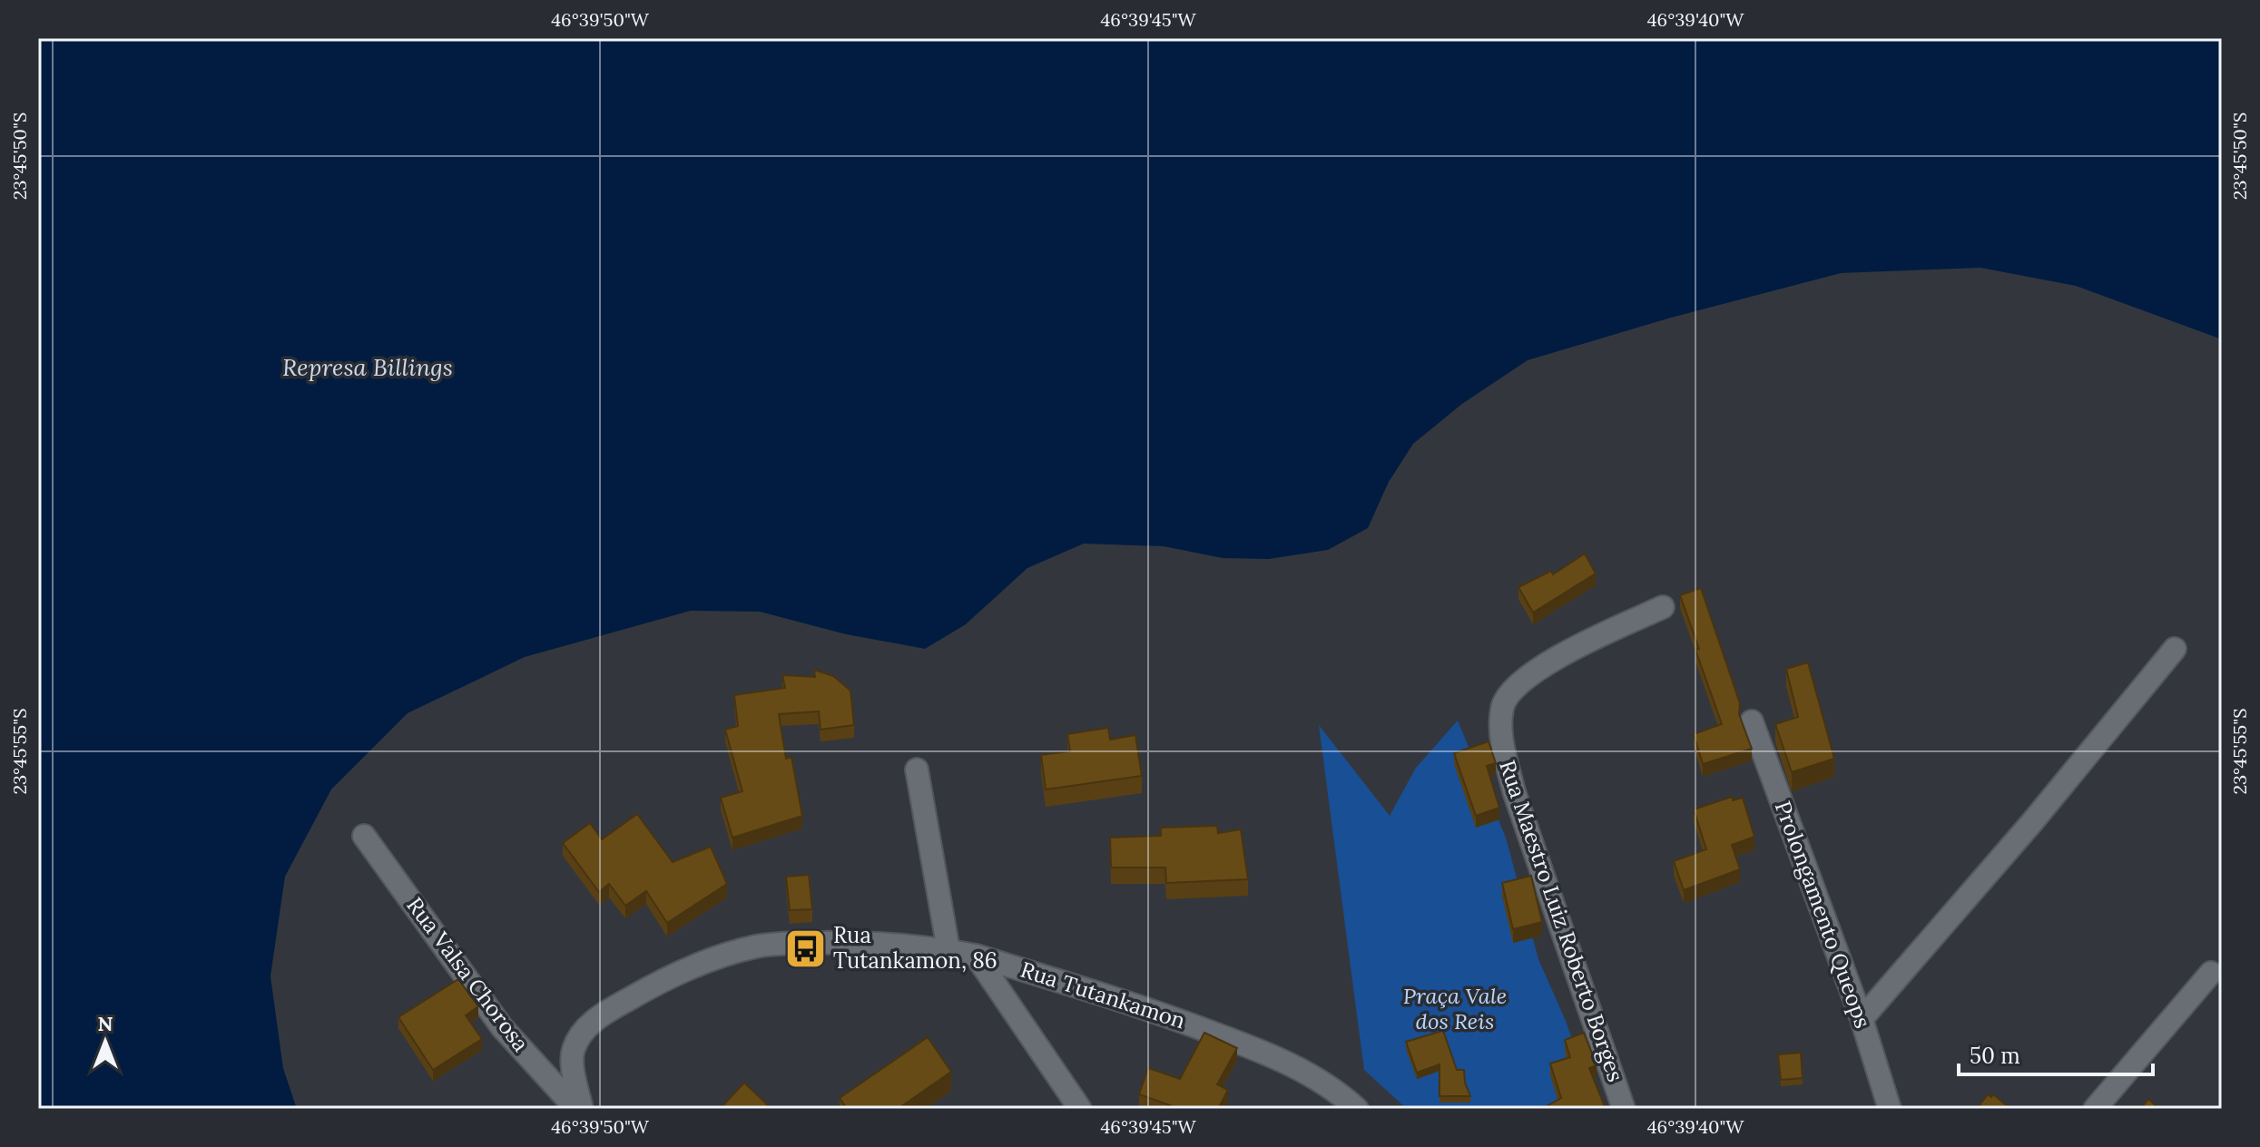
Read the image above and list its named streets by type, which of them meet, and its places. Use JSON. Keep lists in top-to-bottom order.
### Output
{
  "streets": {
    "street": [
      "Prolongamento Queops",
      "Rua Maestro Luiz Roberto Borges",
      "Rua Valsa Chorosa",
      "Rua Tutankamon"
    ]
  },
  "water": ["Represa Billings"],
  "parks": ["Praça Vale dos Reis"],
  "places": {
    "bus stop": ["Rua Tutankamon, 86"]
  },
  "scale_bar": "50 m",
  "north": "top",
  "coordinates": [
    "46°39'50\"W",
    "46°39'45\"W",
    "46°39'40\"W",
    "23°45'50\"S",
    "23°45'55\"S"
  ]
}
